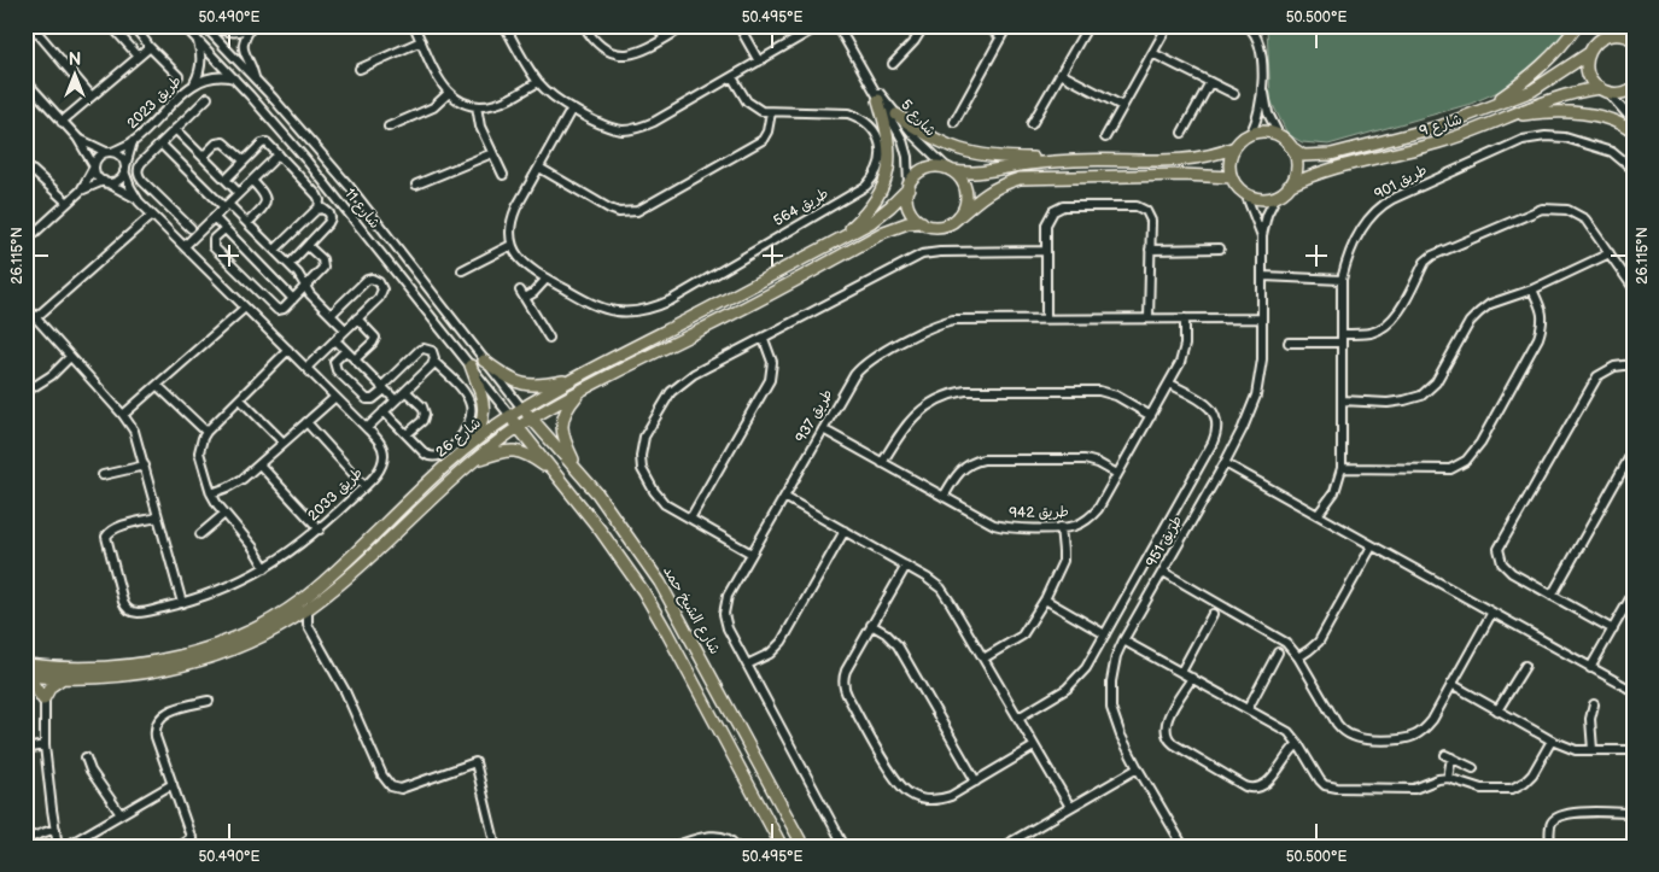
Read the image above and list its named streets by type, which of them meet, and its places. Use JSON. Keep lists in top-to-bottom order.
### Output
{
  "streets": {
    "main road": ["شارع 9", "شارع 26", "شارع الشيخ حمد"],
    "street": [
      "طريق 2023",
      "شارع 5",
      "طريق 901",
      "طريق 564",
      "شارع 11",
      "طريق 937",
      "طريق 2033",
      "طريق 942",
      "طريق 951"
    ]
  },
  "crossings": [
    ["طريق 2023", "شارع 11"],
    ["طريق 2023", "طريق 2033"],
    ["شارع 5", "شارع 26"],
    ["شارع 9", "طريق 951"],
    ["شارع 11", "شارع 26"],
    ["شارع 11", "شارع الشيخ حمد"],
    ["طريق 937", "طريق 942"],
    ["طريق 937", "طريق 951"],
    ["شارع 26", "شارع الشيخ حمد"]
  ],
  "north": "top",
  "coordinates": [
    "50.490°E",
    "50.495°E",
    "50.500°E",
    "26.115°N"
  ]
}
